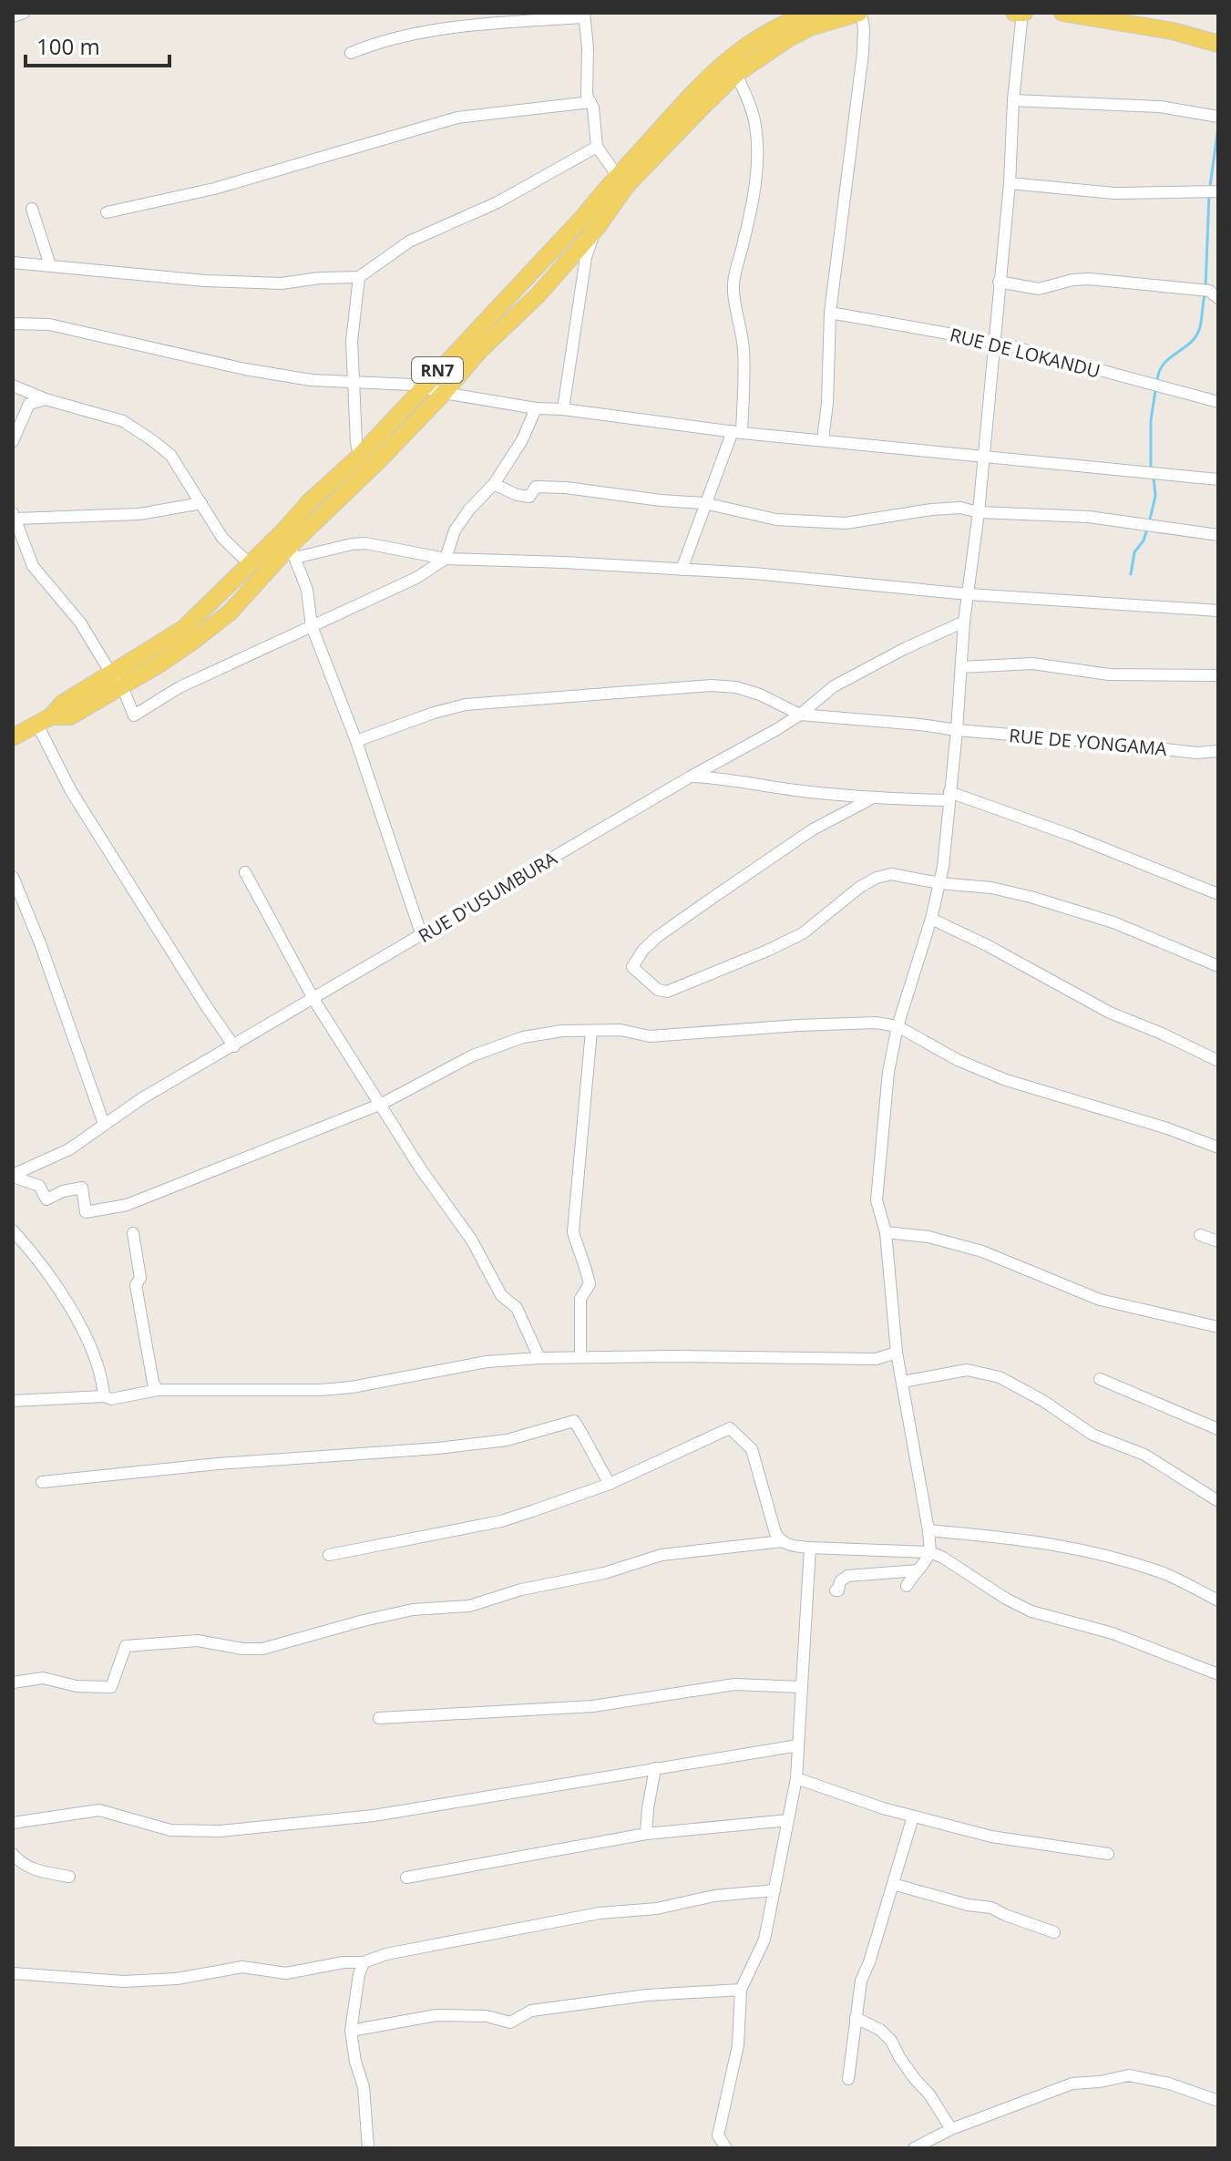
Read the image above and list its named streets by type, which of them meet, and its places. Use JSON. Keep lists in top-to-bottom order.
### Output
{
  "streets": {
    "main road": ["RN7"],
    "street": ["RUE DE LOKANDU", "RUE DE YONGAMA", "RUE D'USUMBURA"]
  },
  "crossings": [
    ["RUE DE YONGAMA", "RUE D'USUMBURA"]
  ],
  "scale_bar": "100 m"
}
